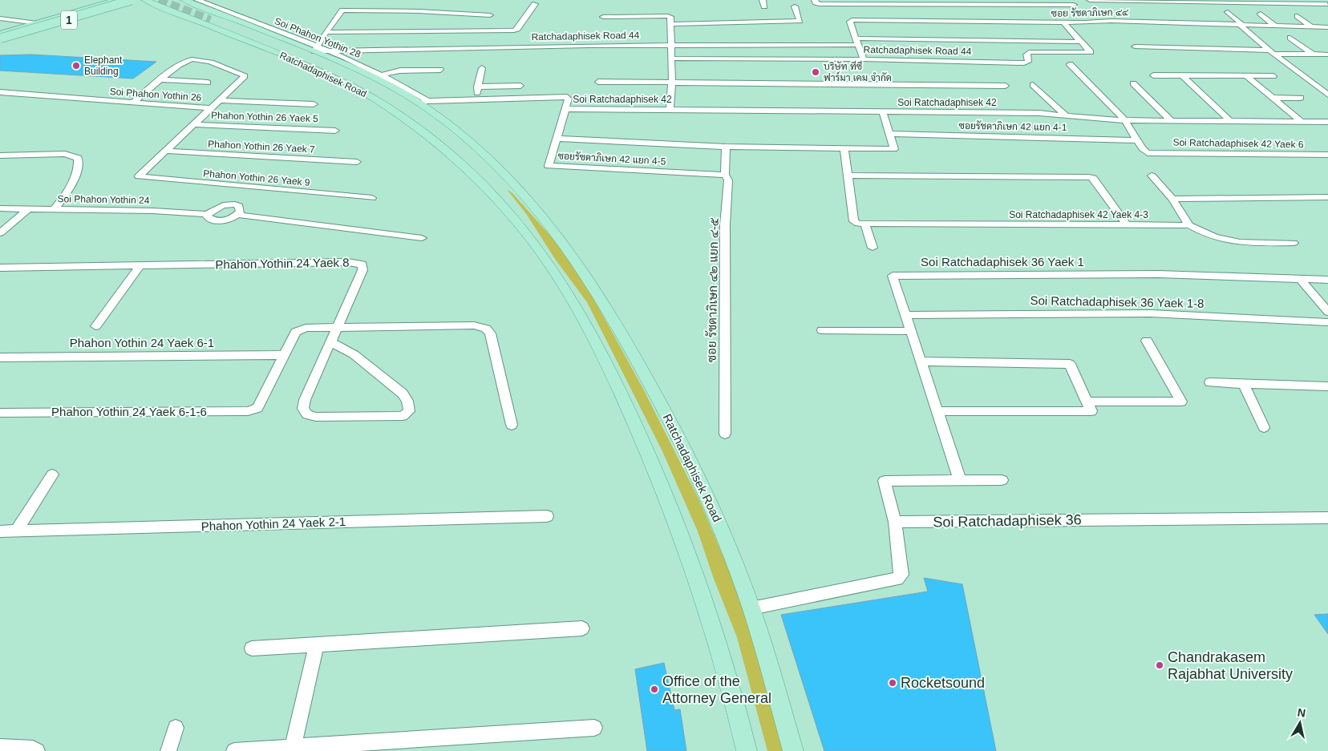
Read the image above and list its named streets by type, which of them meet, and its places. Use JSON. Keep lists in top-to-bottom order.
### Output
{
  "streets": {
    "main road": ["1", "Ratchadaphisek Road"],
    "street": [
      "ซอย รัชดาภิเษก ๔๔",
      "Ratchadaphisek Road 44",
      "Soi Phahon Yothin 28",
      "Soi Phahon Yothin 26",
      "Soi Ratchadaphisek 42",
      "Phahon Yothin 26 Yaek 5",
      "ซอยรัชดาภิเษก 42 แยก 4-1",
      "Soi Ratchadaphisek 42 Yaek 6",
      "Phahon Yothin 26 Yaek 7",
      "ซอยรัชดาภิเษก 42 แยก 4-5",
      "Phahon Yothin 26 Yaek 9",
      "Soi Phahon Yothin 24",
      "Soi Ratchadaphisek 42 Yaek 4-3",
      "Soi Ratchadaphisek 36 Yaek 1",
      "Phahon Yothin 24 Yaek 8",
      "ซอย รัชดาภิเษก ๔๒ แยก ๔-๕",
      "Soi Ratchadaphisek 36 Yaek 1-8",
      "Phahon Yothin 24 Yaek 6-1",
      "Phahon Yothin 24 Yaek 6-1-6",
      "Soi Ratchadaphisek 36",
      "Phahon Yothin 24 Yaek 2-1"
    ]
  },
  "crossings": [
    ["ซอย รัชดาภิเษก ๔๔", "Ratchadaphisek Road 44"],
    ["Ratchadaphisek Road 44", "Soi Phahon Yothin 28"],
    ["Soi Phahon Yothin 28", "Ratchadaphisek Road"],
    ["Soi Phahon Yothin 26", "Phahon Yothin 26 Yaek 5"],
    ["Soi Phahon Yothin 26", "Phahon Yothin 26 Yaek 7"],
    ["Soi Phahon Yothin 26", "Phahon Yothin 26 Yaek 9"],
    ["Soi Ratchadaphisek 42", "ซอยรัชดาภิเษก 42 แยก 4-5"],
    ["ซอยรัชดาภิเษก 42 แยก 4-1", "Soi Ratchadaphisek 42 Yaek 6"],
    ["ซอยรัชดาภิเษก 42 แยก 4-5", "ซอย รัชดาภิเษก ๔๒ แยก ๔-๕"],
    ["Soi Ratchadaphisek 36 Yaek 1", "Soi Ratchadaphisek 36 Yaek 1-8"],
    ["Phahon Yothin 24 Yaek 6-1", "Phahon Yothin 24 Yaek 6-1-6"]
  ],
  "places": [
    "Elephant Building",
    "บริษัท ทีซี ฟาร์มา เคม จำกัด",
    "Chandrakasem Rajabhat University",
    "Rocketsound",
    "Office of the Attorney General"
  ],
  "north": "top"
}
